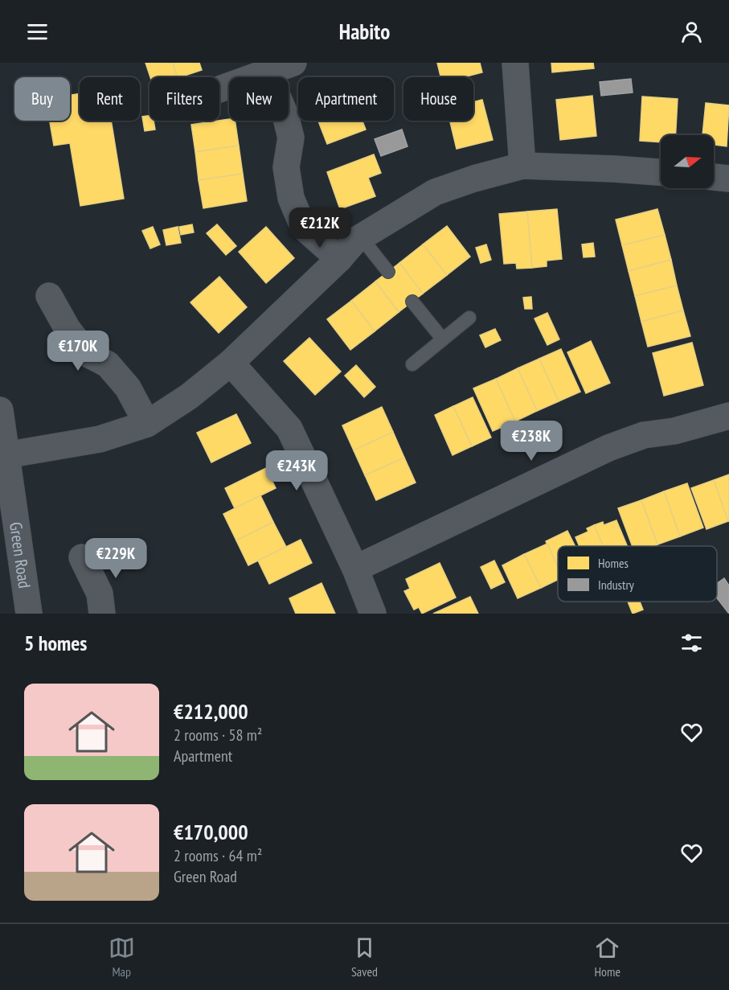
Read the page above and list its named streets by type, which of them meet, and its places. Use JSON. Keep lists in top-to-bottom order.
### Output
{
  "streets": {
    "street": ["Green Road"]
  },
  "legend": ["Homes", "Industry"],
  "north": "right",
  "page": {
    "header": "Habito",
    "chip": [
      "Buy",
      "Rent",
      "Filters",
      "New",
      "Apartment",
      "House"
    ],
    "price": [
      "€212K",
      "€170K",
      "€238K",
      "€243K",
      "€229K"
    ],
    "heading": "5 homes",
    "list": [
      {
        "name": "€212,000",
        "note": "2 rooms · 58 m² · Apartment"
      },
      {
        "name": "€170,000",
        "note": "2 rooms · 64 m² · Green Road"
      }
    ],
    "tabs": ["Map", "Saved", "Home"]
  }
}
